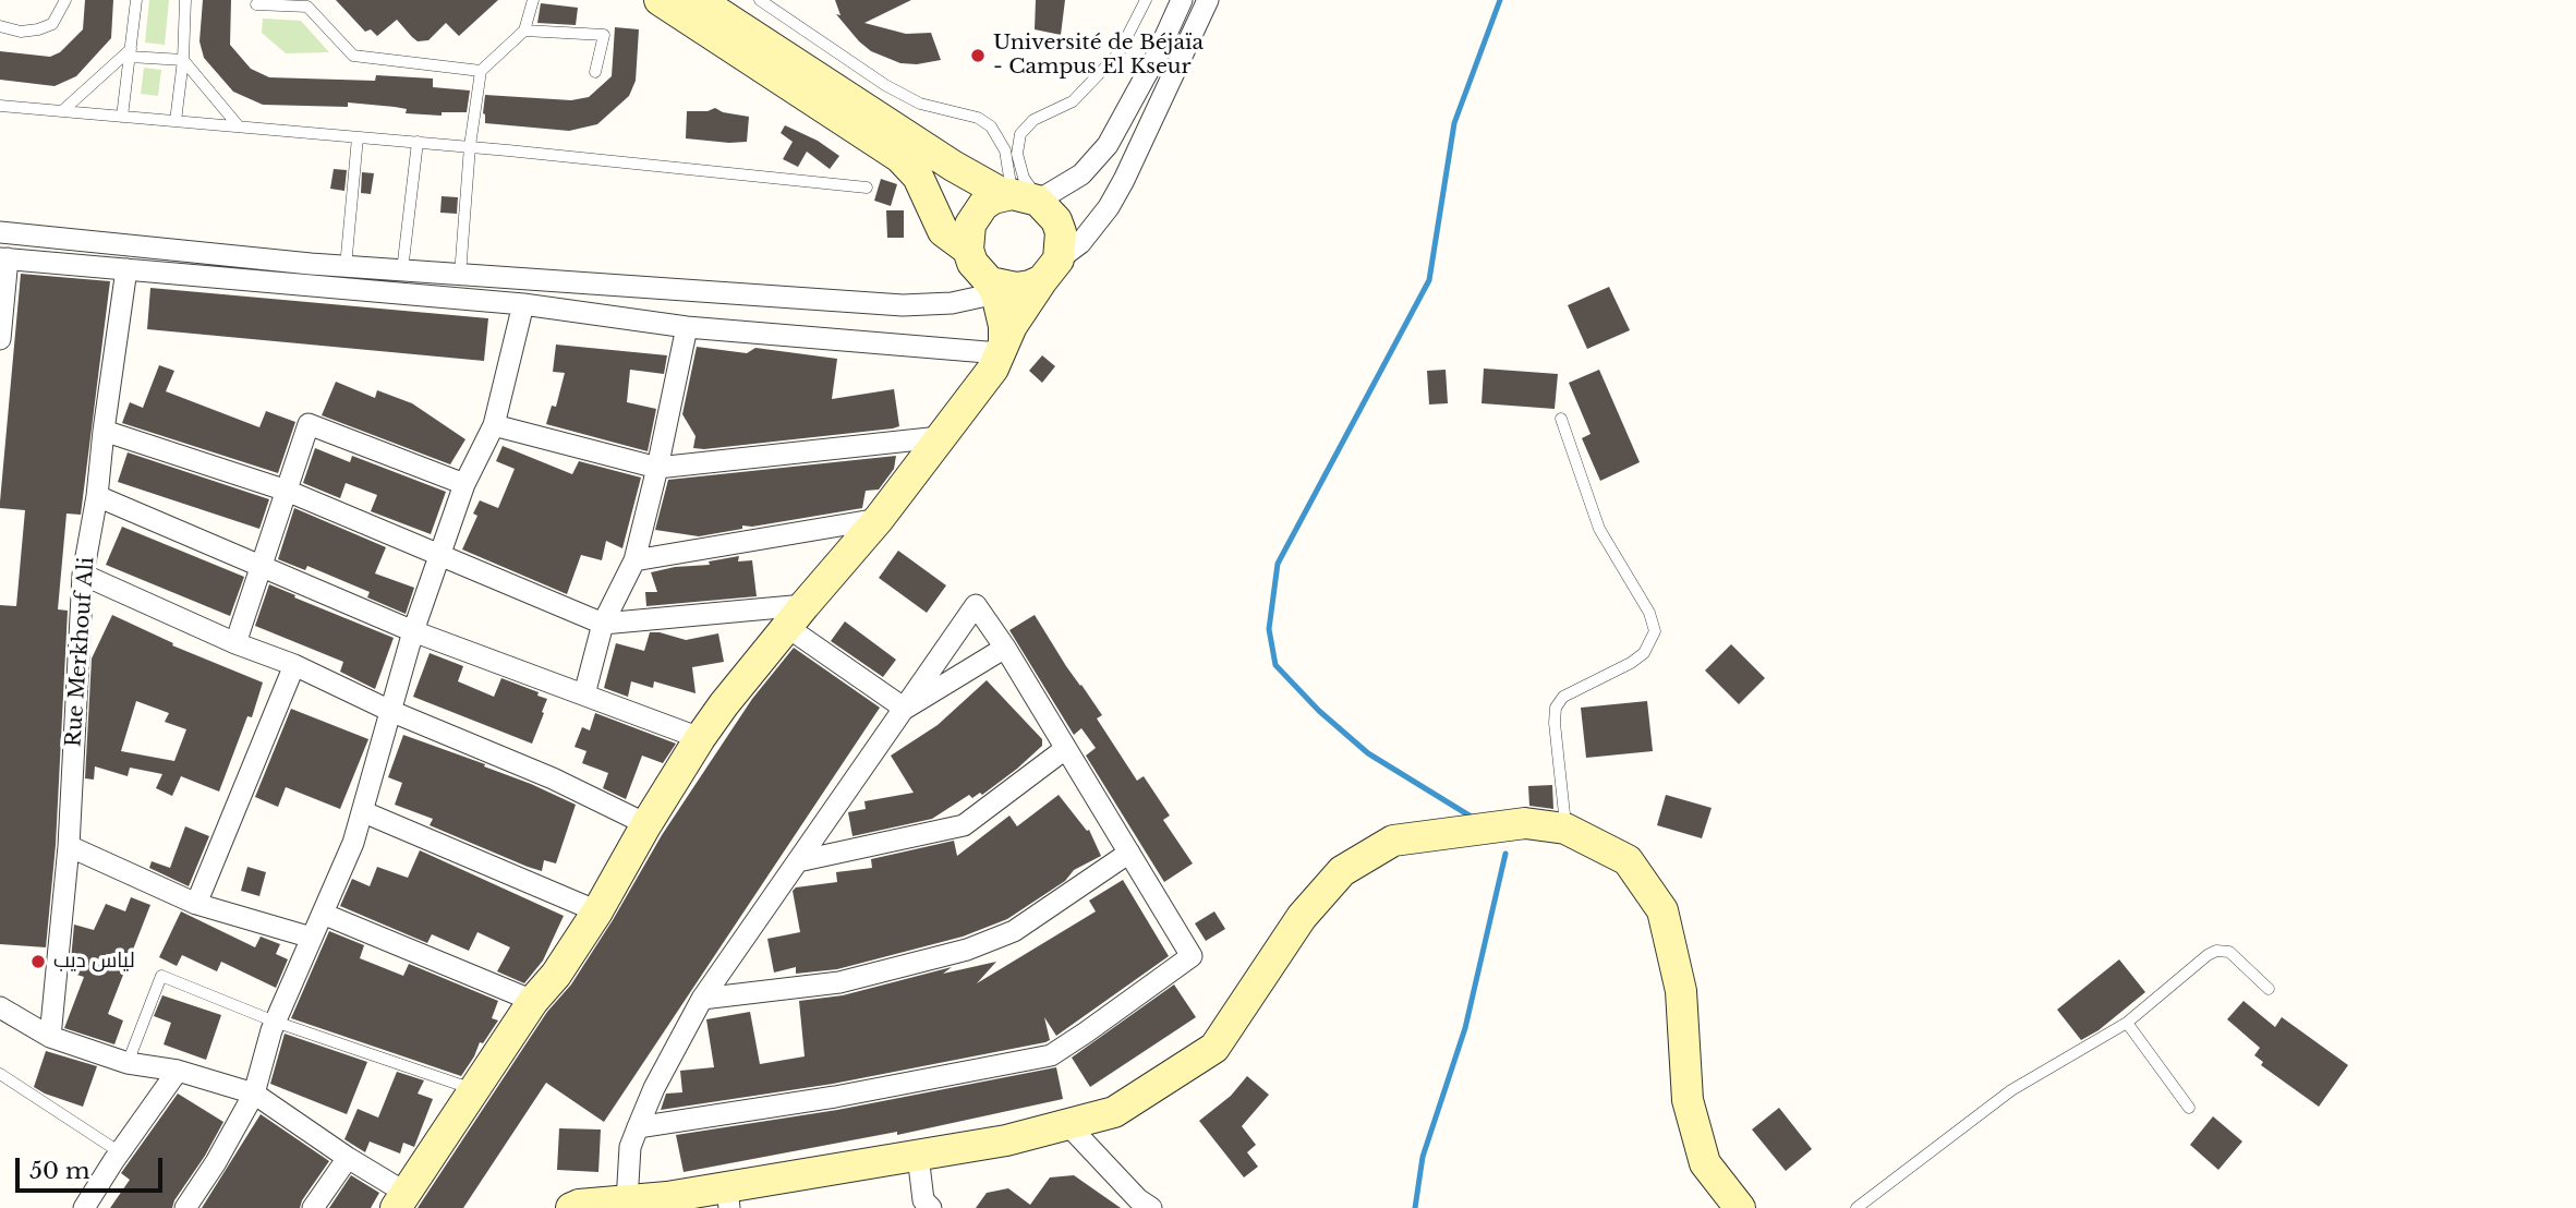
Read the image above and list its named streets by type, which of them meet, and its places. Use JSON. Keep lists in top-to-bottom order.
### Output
{
  "streets": {
    "street": ["Rue Merkhouf Ali"]
  },
  "places": ["Université de Béjaïa - Campus El Kseur", "لياس ديب"],
  "scale_bar": "50 m"
}
